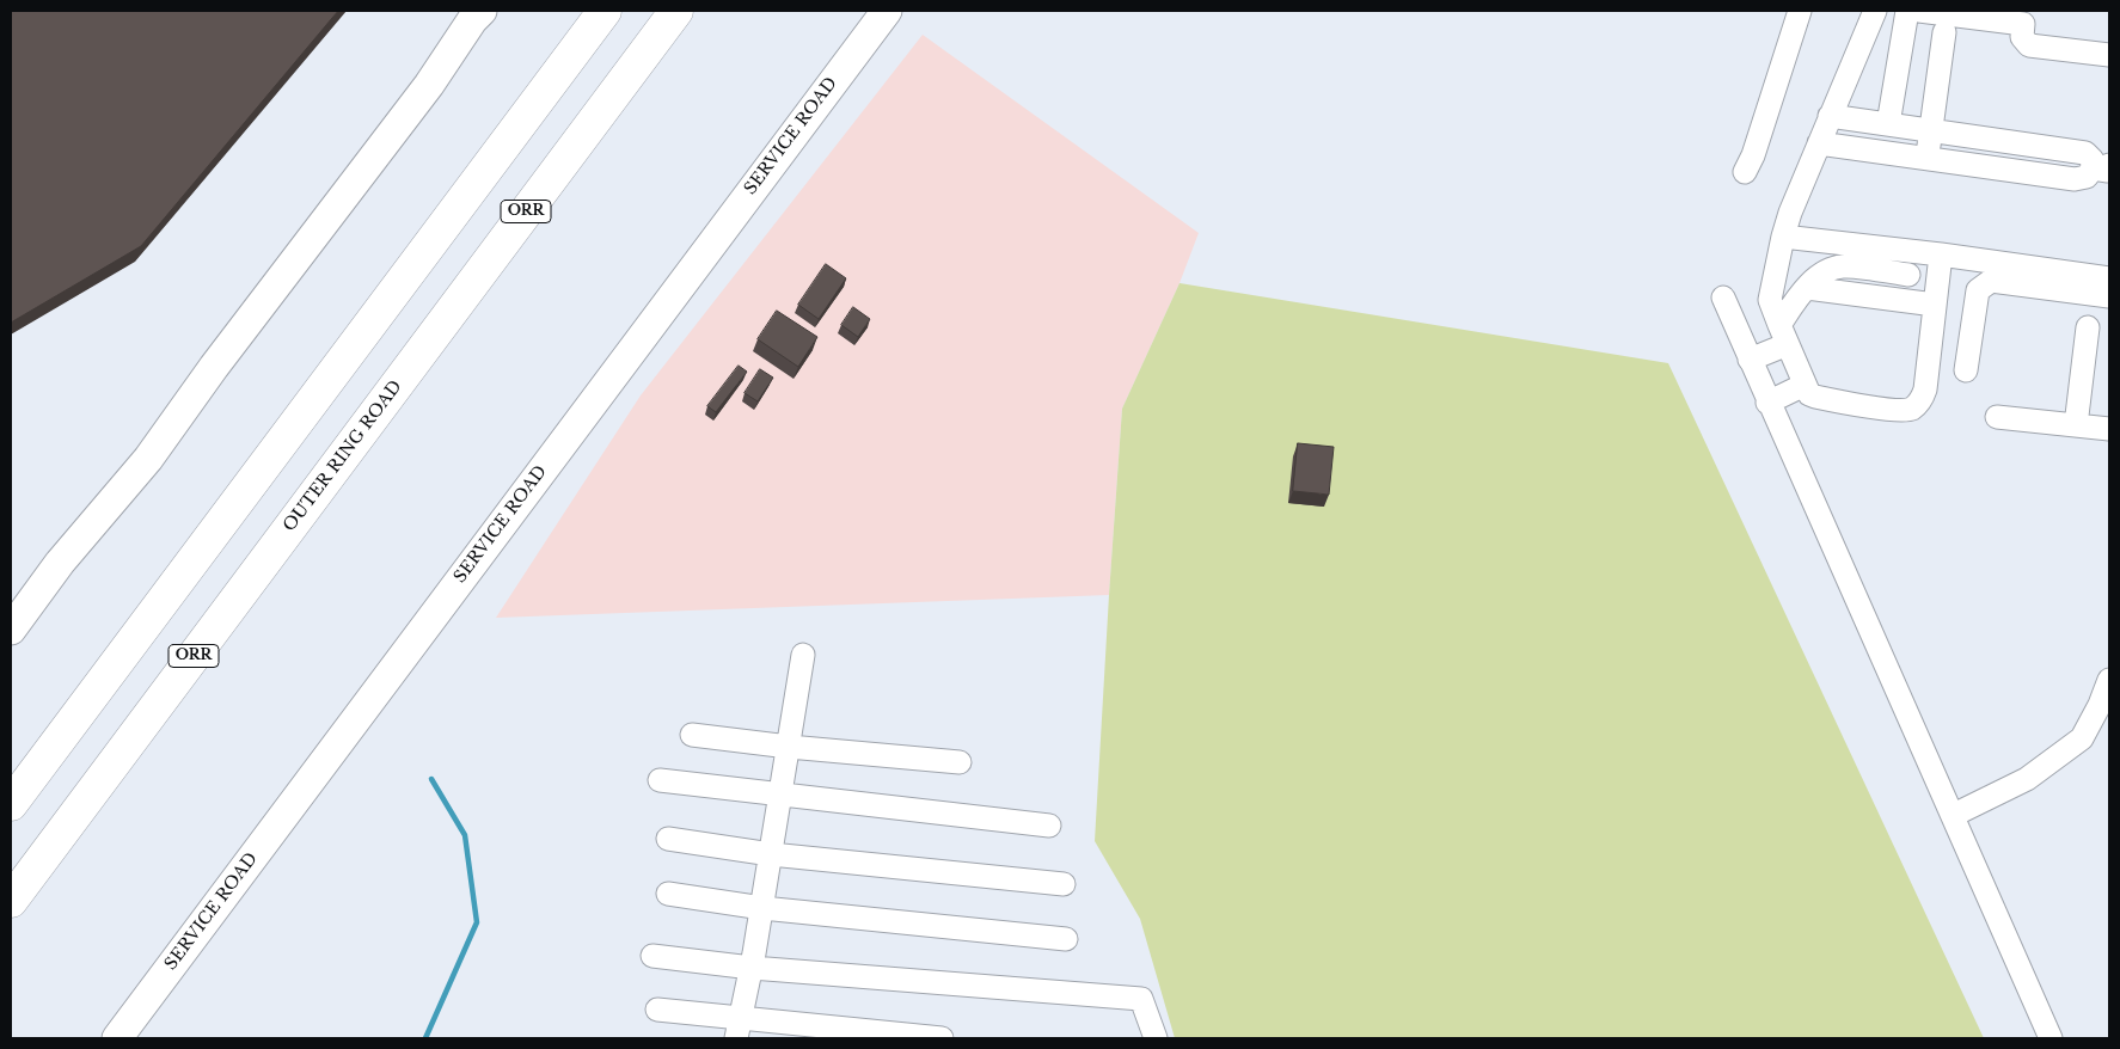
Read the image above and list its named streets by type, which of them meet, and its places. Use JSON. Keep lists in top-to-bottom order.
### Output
{
  "streets": {
    "highway": ["ORR", "OUTER RING ROAD"],
    "main road": ["SERVICE ROAD"]
  }
}
